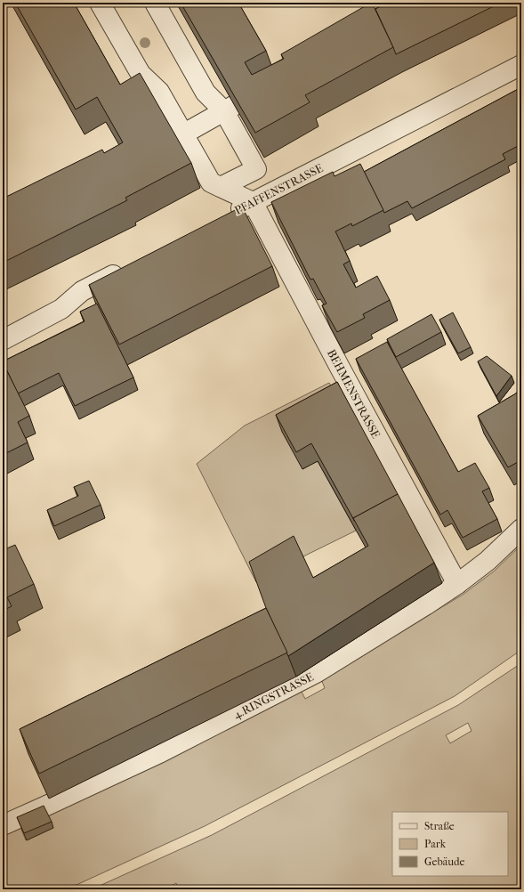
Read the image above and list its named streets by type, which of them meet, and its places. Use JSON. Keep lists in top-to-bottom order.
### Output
{
  "streets": {
    "street": ["PFAFFENSTRASSE", "BEHMENSTRASSE", "4.RINGSTRASSE"]
  },
  "crossings": [
    ["PFAFFENSTRASSE", "BEHMENSTRASSE"],
    ["BEHMENSTRASSE", "4.RINGSTRASSE"]
  ],
  "legend": ["Straße", "Park", "Gebäude"]
}
